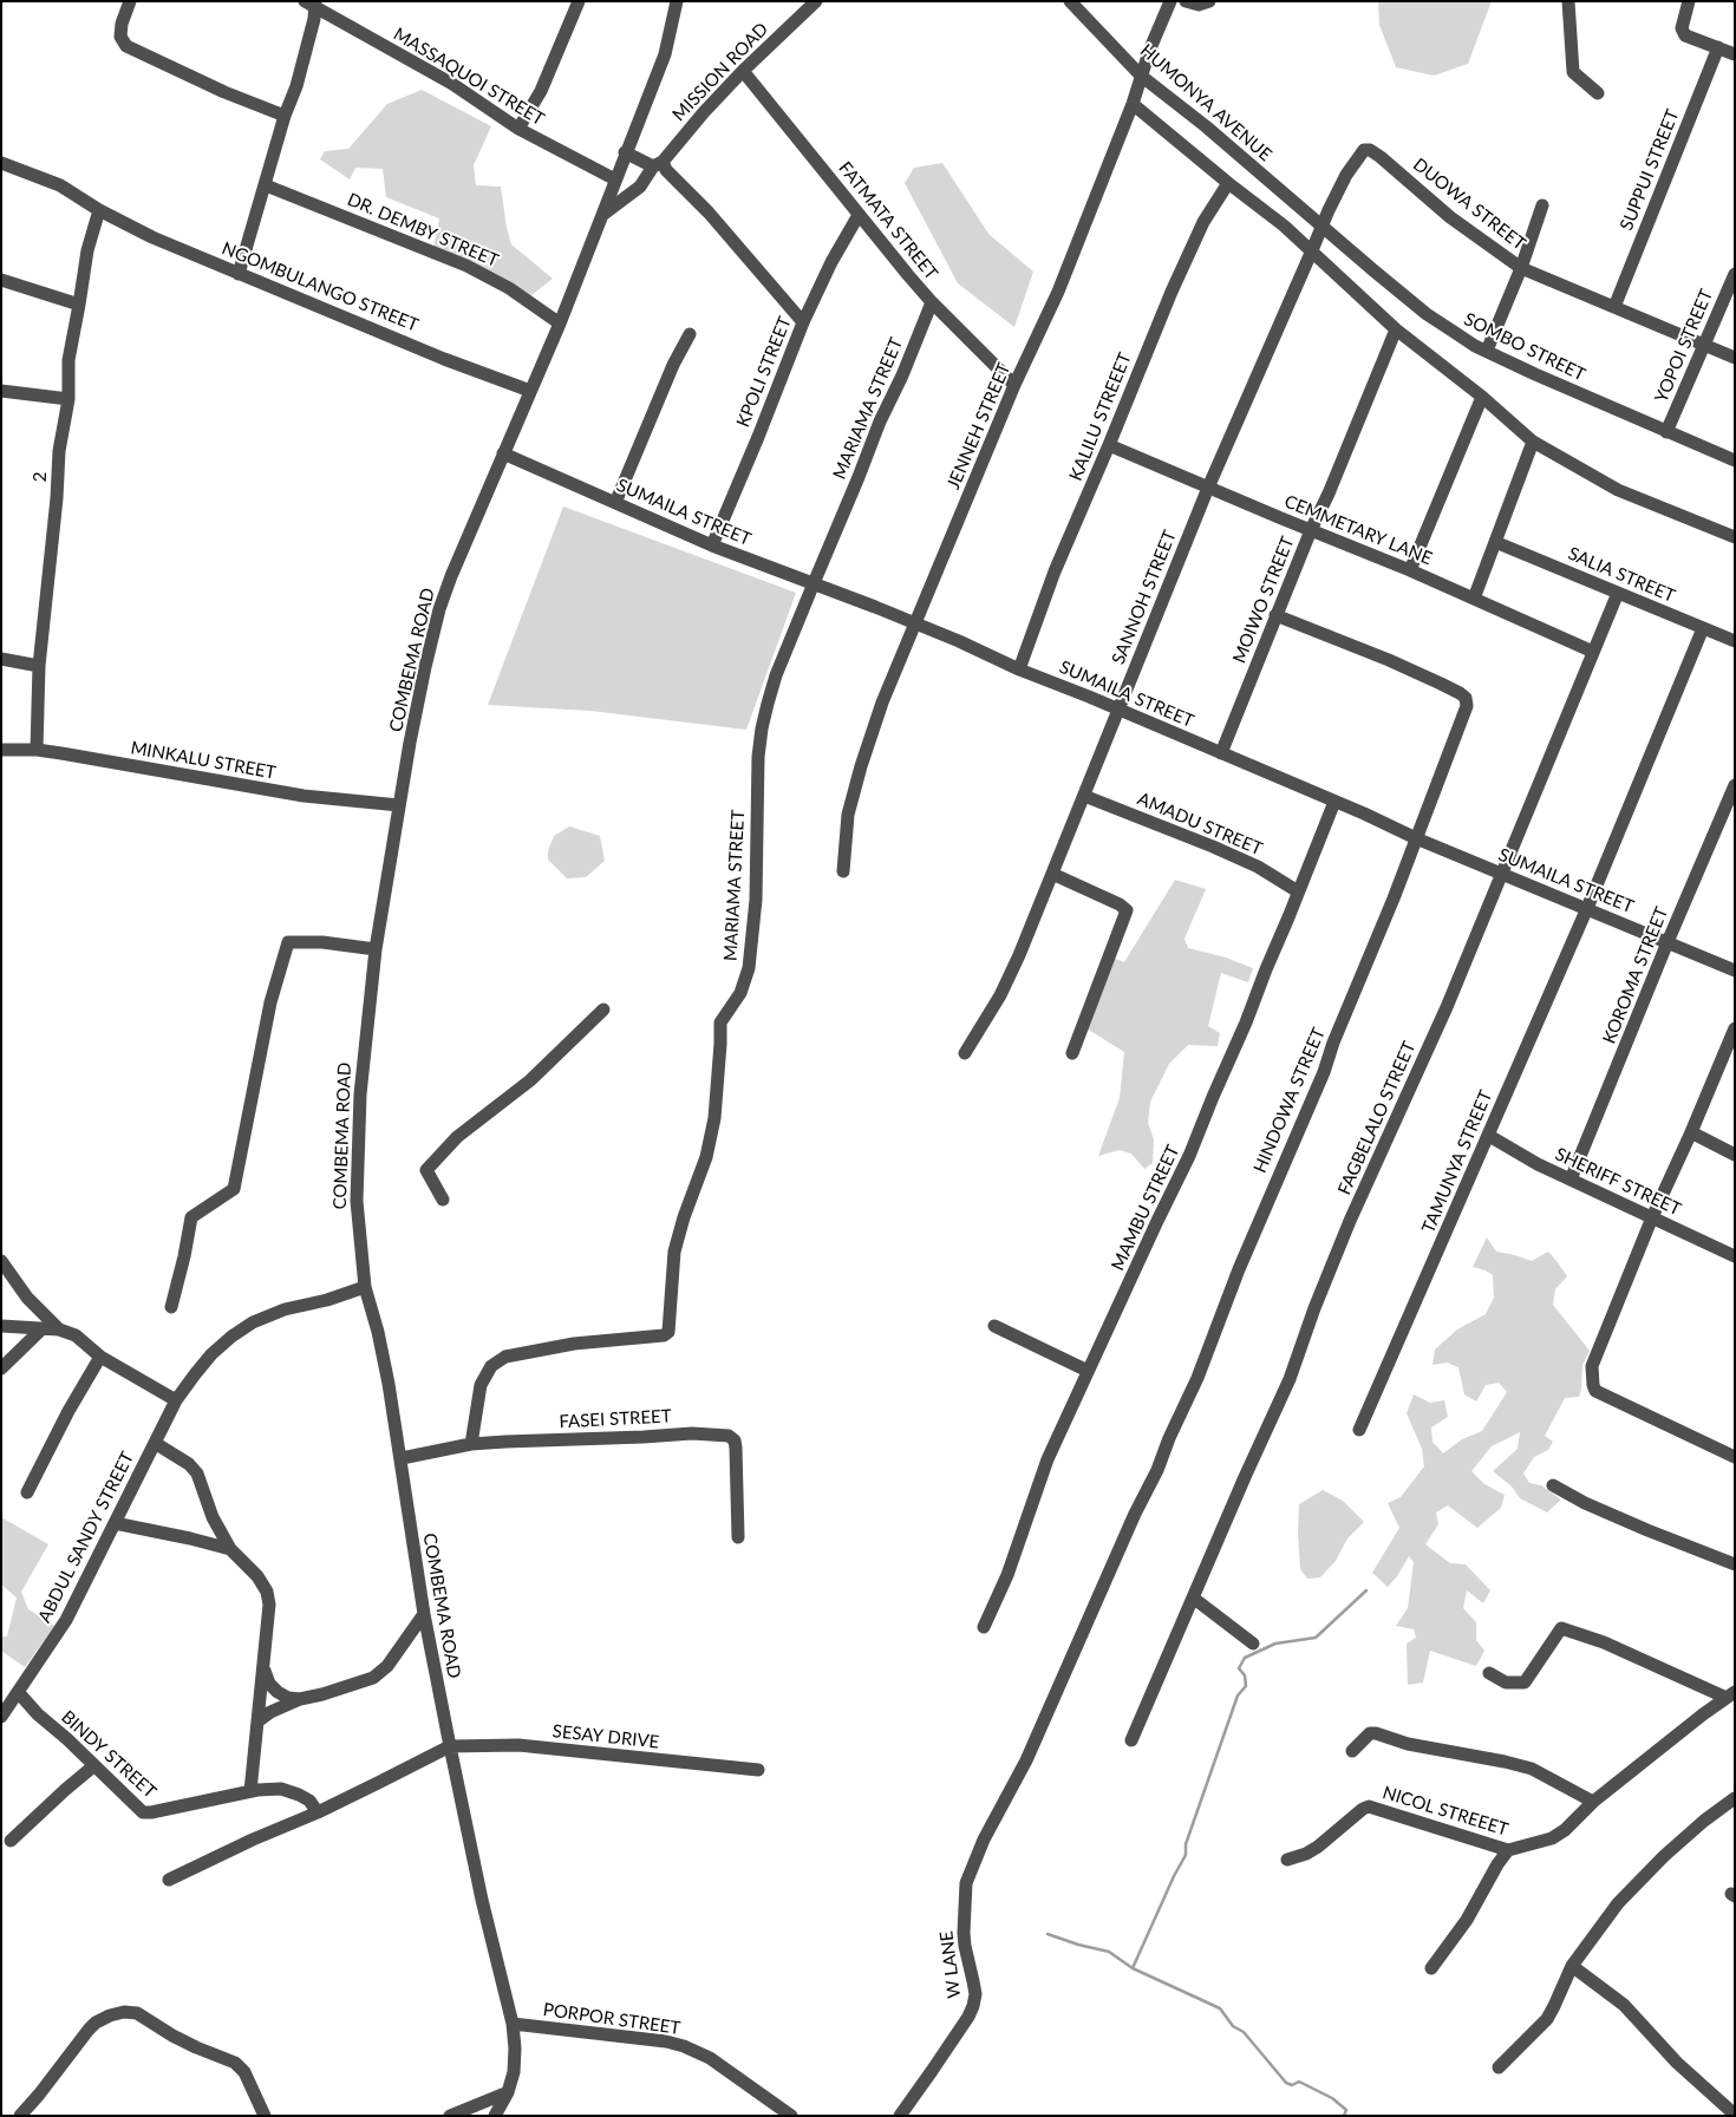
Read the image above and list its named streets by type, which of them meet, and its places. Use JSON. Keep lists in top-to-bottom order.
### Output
{
  "streets": {
    "street": [
      "MISSION ROAD",
      "MASSAQUOI STREET",
      "HUMONYA AVENUE",
      "SUPPUI STREET",
      "DUOWA STREET",
      "FATMATA STREET",
      "DR. DEMBY STREET",
      "NGOMBULANGO STREET",
      "YOPOI STREET",
      "SOMBO STREET",
      "KPOLI STREET",
      "MARIAMA STREET",
      "KALILU STREEET",
      "JENNEH STREET",
      "2",
      "SUMAILA STREET",
      "CEMMETARY LANE",
      "SALIA STREET",
      "SANNOH STREET",
      "MOIWO STREET",
      "COMBEMA ROAD",
      "MINKALU STREET",
      "AMADU STREET",
      "KOROMA STREET",
      "HINDOWA STREET",
      "FAGBELALO STREET",
      "TAMUNYA STREET",
      "SHERIFF STREET",
      "MAMBU STREET",
      "FASEI STREET",
      "ABDUL SANDY STREET",
      "SESAY DRIVE",
      "BINDY STREET",
      "NICOL STREEET",
      "W LANE",
      "PORPOR STREET"
    ]
  },
  "crossings": [
    ["MISSION ROAD", "FATMATA STREET"],
    ["MISSION ROAD", "COMBEMA ROAD"],
    ["MASSAQUOI STREET", "COMBEMA ROAD"],
    ["HUMONYA AVENUE", "DUOWA STREET"],
    ["HUMONYA AVENUE", "SOMBO STREET"],
    ["HUMONYA AVENUE", "JENNEH STREET"],
    ["HUMONYA AVENUE", "SANNOH STREET"],
    ["SUPPUI STREET", "DUOWA STREET"],
    ["DUOWA STREET", "YOPOI STREET"],
    ["DUOWA STREET", "SOMBO STREET"],
    ["DUOWA STREET", "SANNOH STREET"],
    ["FATMATA STREET", "KPOLI STREET"],
    ["FATMATA STREET", "MARIAMA STREET"],
    ["FATMATA STREET", "JENNEH STREET"],
    ["DR. DEMBY STREET", "COMBEMA ROAD"],
    ["NGOMBULANGO STREET", "2"],
    ["NGOMBULANGO STREET", "COMBEMA ROAD"],
    ["YOPOI STREET", "SOMBO STREET"],
    ["SOMBO STREET", "SANNOH STREET"],
    ["KPOLI STREET", "SUMAILA STREET"],
    ["MARIAMA STREET", "SUMAILA STREET"],
    ["MARIAMA STREET", "FASEI STREET"],
    ["KALILU STREEET", "SUMAILA STREET"],
    ["KALILU STREEET", "CEMMETARY LANE"],
    ["JENNEH STREET", "SUMAILA STREET"],
    ["2", "MINKALU STREET"],
    ["SUMAILA STREET", "SANNOH STREET"],
    ["SUMAILA STREET", "MOIWO STREET"],
    ["SUMAILA STREET", "COMBEMA ROAD"],
    ["SUMAILA STREET", "KOROMA STREET"],
    ["SUMAILA STREET", "HINDOWA STREET"],
    ["SUMAILA STREET", "FAGBELALO STREET"],
    ["SUMAILA STREET", "TAMUNYA STREET"],
    ["SUMAILA STREET", "MAMBU STREET"],
    ["CEMMETARY LANE", "SANNOH STREET"],
    ["CEMMETARY LANE", "MOIWO STREET"],
    ["CEMMETARY LANE", "FAGBELALO STREET"],
    ["SALIA STREET", "FAGBELALO STREET"],
    ["SALIA STREET", "TAMUNYA STREET"],
    ["SANNOH STREET", "AMADU STREET"],
    ["MOIWO STREET", "HINDOWA STREET"],
    ["COMBEMA ROAD", "MINKALU STREET"],
    ["COMBEMA ROAD", "FASEI STREET"],
    ["COMBEMA ROAD", "ABDUL SANDY STREET"],
    ["COMBEMA ROAD", "SESAY DRIVE"],
    ["COMBEMA ROAD", "PORPOR STREET"],
    ["AMADU STREET", "MAMBU STREET"],
    ["KOROMA STREET", "SHERIFF STREET"],
    ["HINDOWA STREET", "W LANE"],
    ["TAMUNYA STREET", "SHERIFF STREET"],
    ["ABDUL SANDY STREET", "BINDY STREET"]
  ]
}
